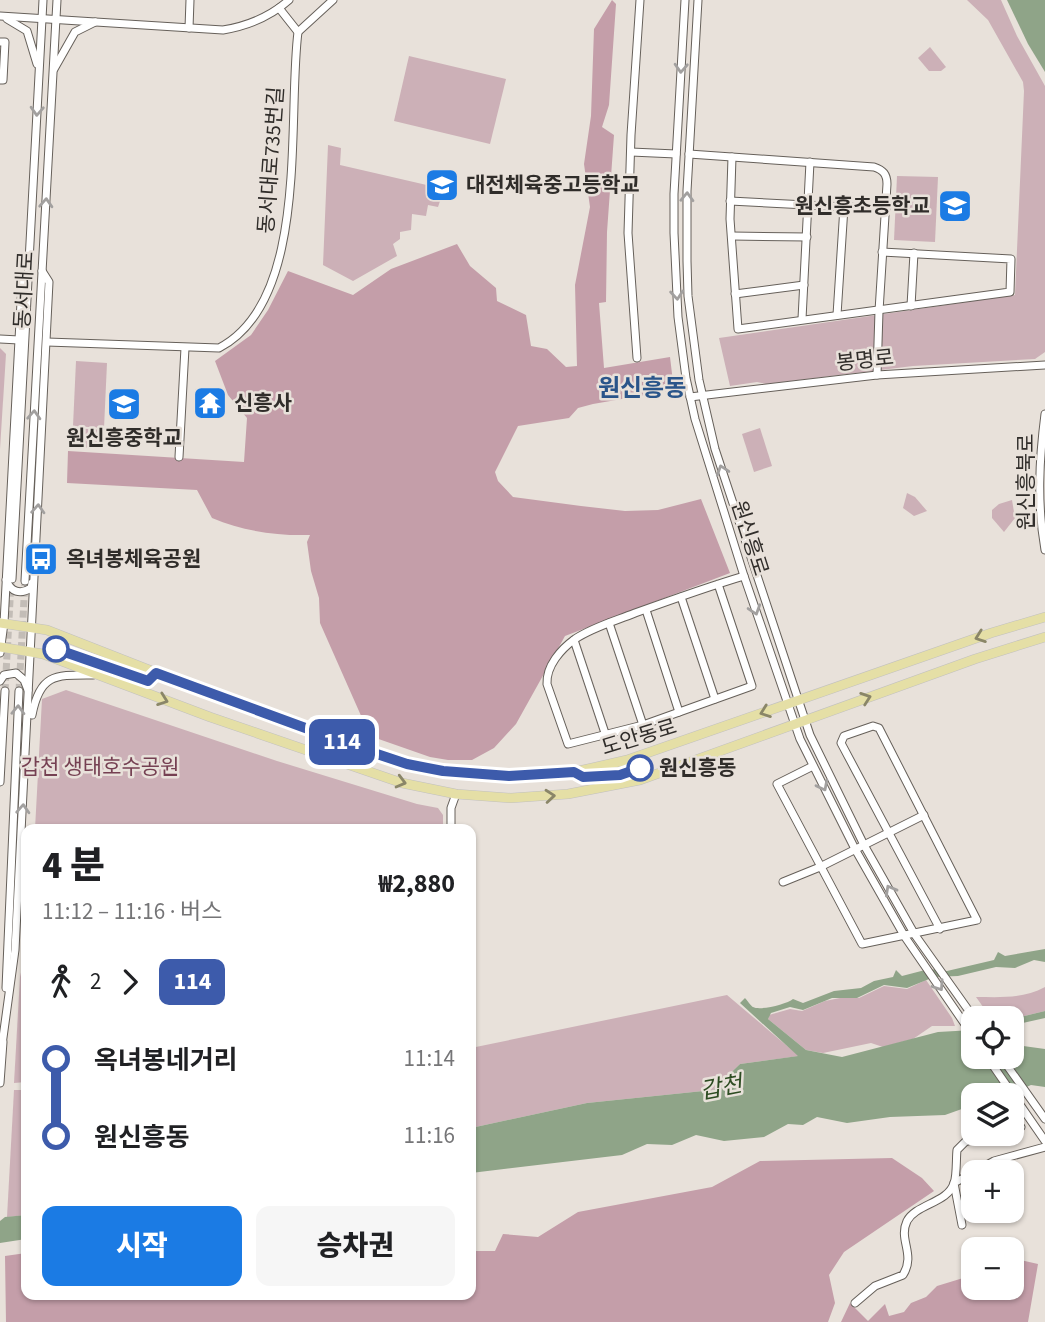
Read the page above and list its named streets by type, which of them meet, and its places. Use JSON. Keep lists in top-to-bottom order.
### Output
{
  "streets": {
    "main road": ["도안동로"],
    "street": [
      "동서대로735번길",
      "동서대로",
      "봉명로",
      "원신흥북로",
      "원신흥로"
    ]
  },
  "crossings": [
    ["봉명로", "원신흥로"],
    ["원신흥로", "도안동로"]
  ],
  "districts": ["원신흥동"],
  "water": ["갑천"],
  "parks": ["갑천 생태호수공원"],
  "places": {
    "school or university": ["대전체육중고등학교", "원신흥초등학교", "원신흥중학교"],
    "temple": ["신흥사"],
    "bus stop": ["옥녀봉체육공원"],
    "other": ["원신흥동"]
  },
  "lines": ["bus line 114"],
  "page": {
    "on_map": "114",
    "heading": ["4 분", "11:12 – 11:16 · 버스", "₩2,880"],
    "legs": ["2", "114"],
    "map_buttons": ["+", "−"],
    "list": [
      {
        "name": "옥녀봉네거리",
        "value": "11:14"
      },
      {
        "name": "원신흥동",
        "value": "11:16"
      }
    ],
    "buttons": ["시작", "승차권"]
  }
}
